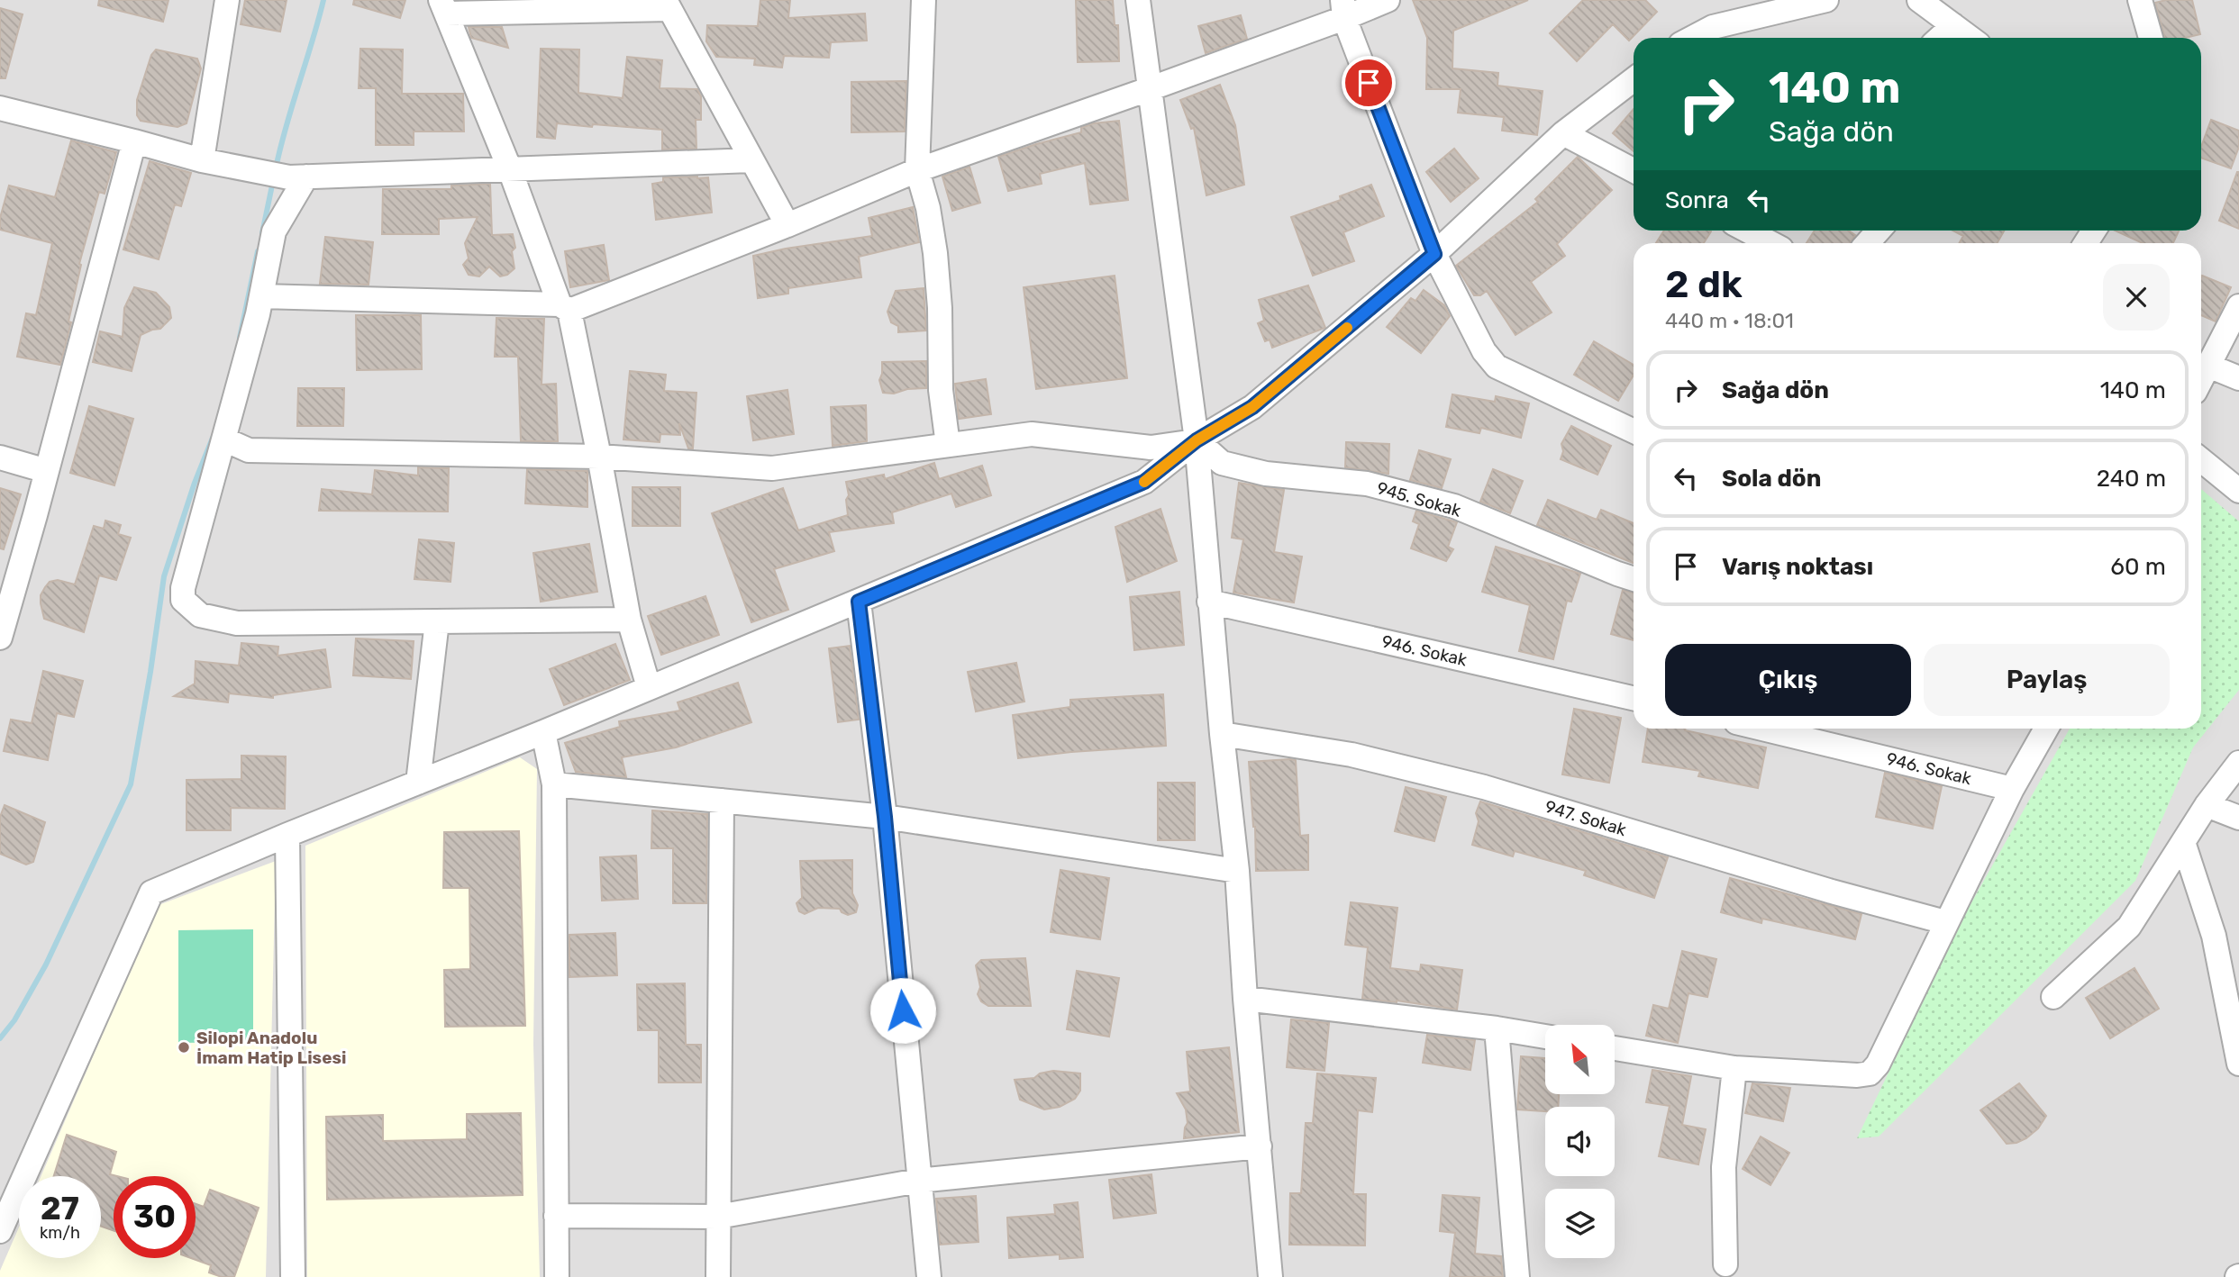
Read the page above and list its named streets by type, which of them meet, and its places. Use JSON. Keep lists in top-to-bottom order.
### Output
{
  "streets": {
    "street": ["945. Sokak", "946. Sokak", "947. Sokak"]
  },
  "places": ["Silopi Anadolu İmam Hatip Lisesi"],
  "north": "top left",
  "page": {
    "turn": ["140 m", "Sağa dön"],
    "then": "Sonra",
    "heading": ["2 dk", "440 m · 18:01"],
    "list": [
      {
        "name": "Sağa dön",
        "value": "140 m"
      },
      {
        "name": "Sola dön",
        "value": "240 m"
      },
      {
        "name": "Varış noktası",
        "value": "60 m"
      }
    ],
    "buttons": ["Çıkış", "Paylaş"],
    "speed": "27 km/h",
    "limit": "30"
  }
}
